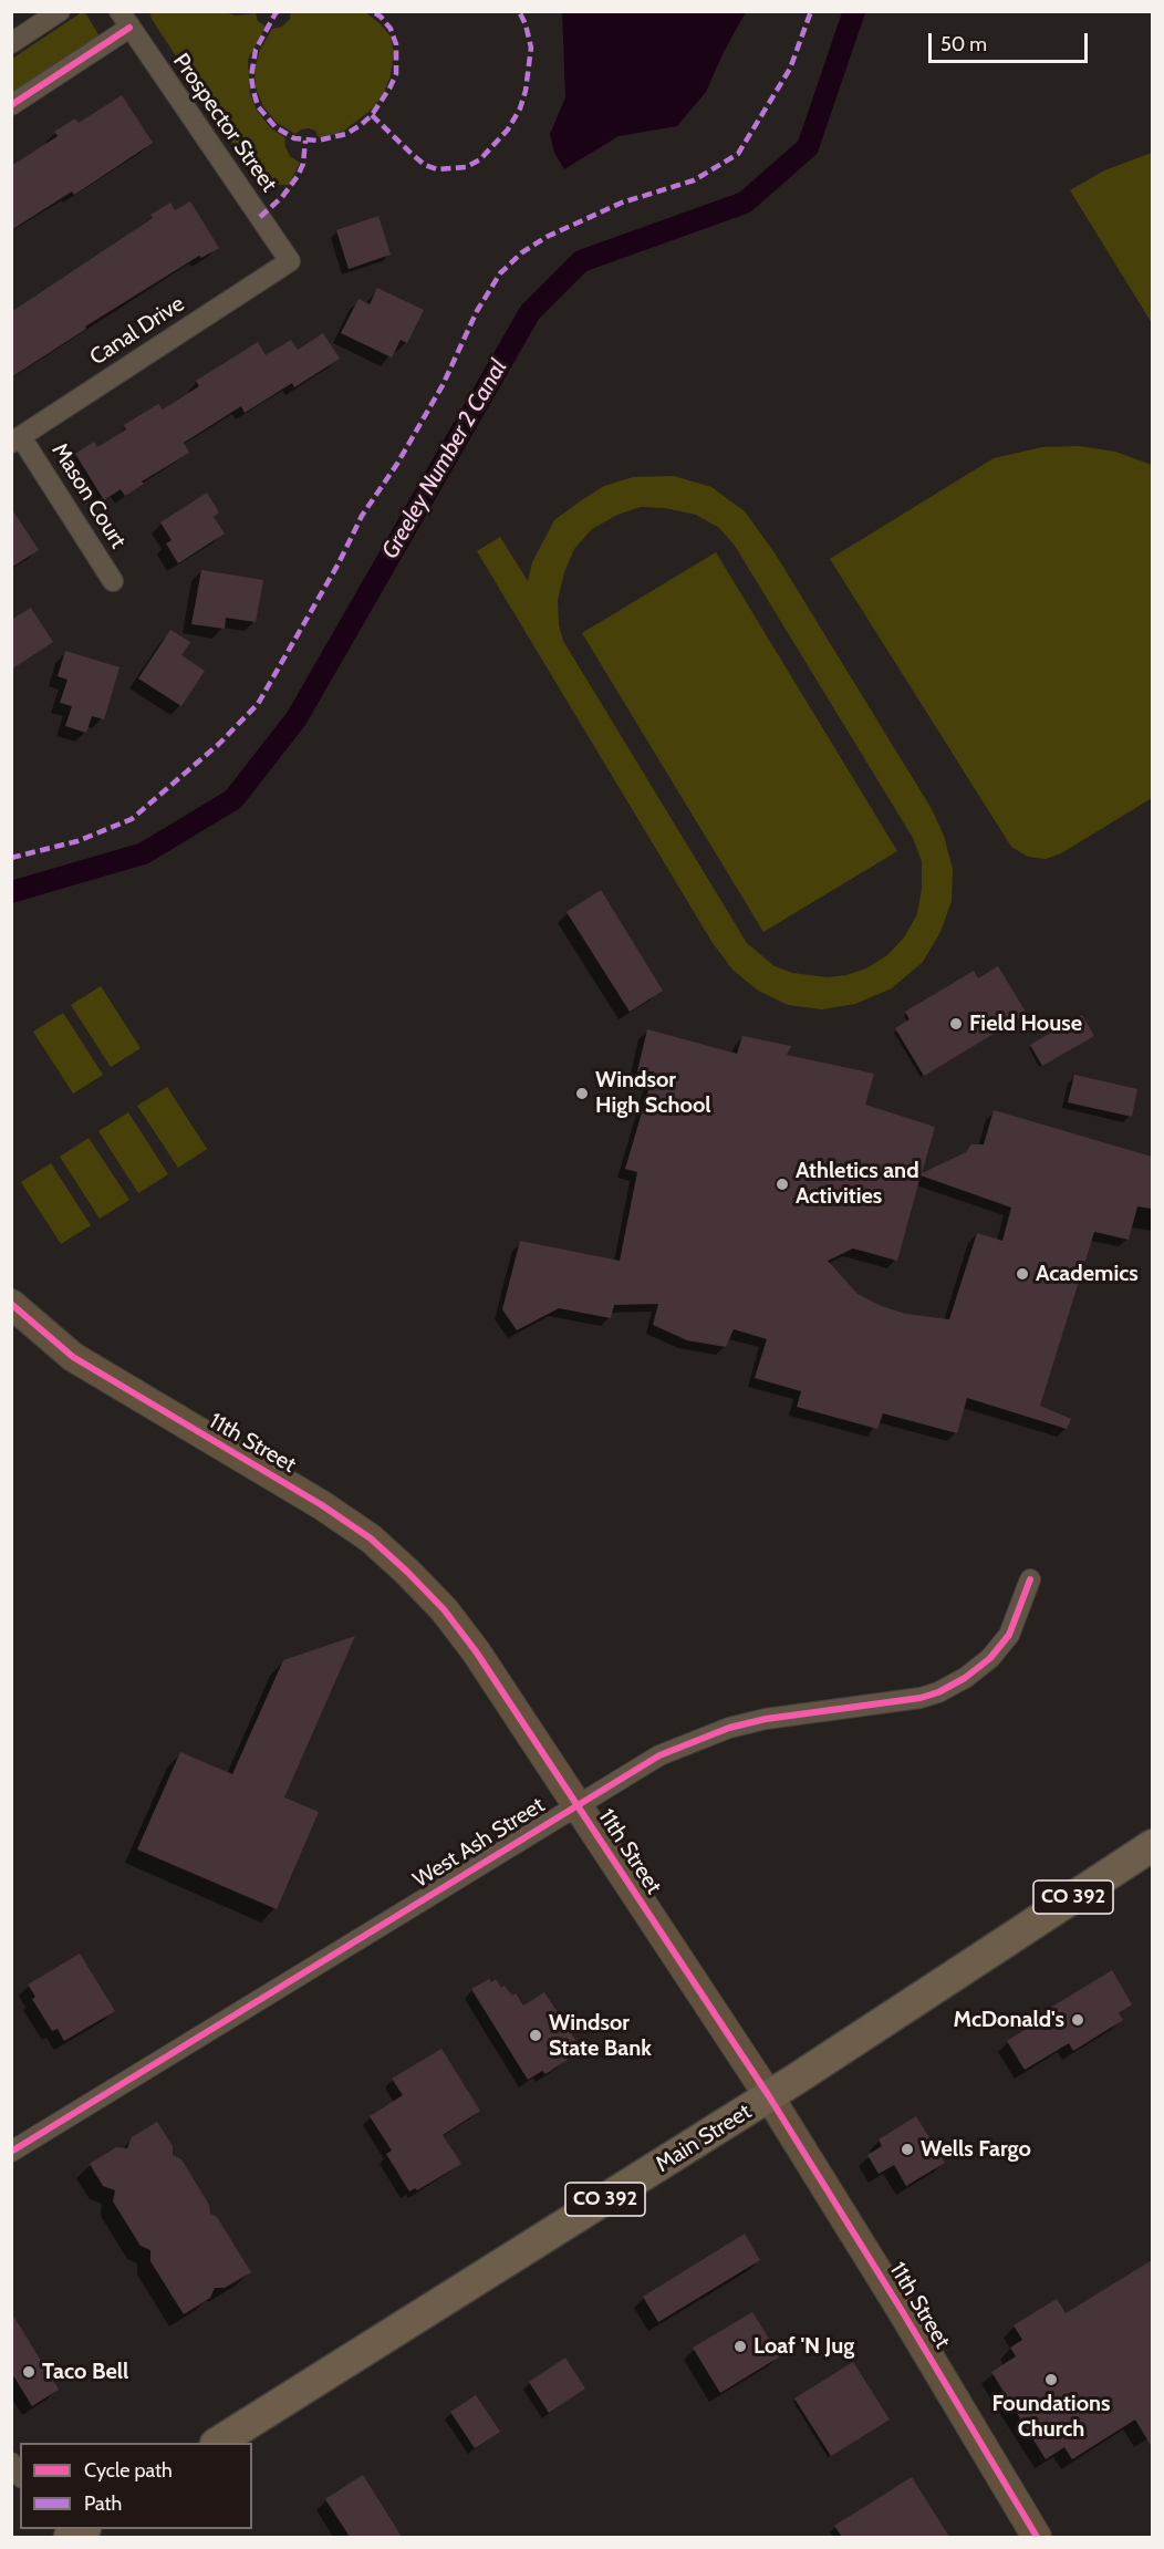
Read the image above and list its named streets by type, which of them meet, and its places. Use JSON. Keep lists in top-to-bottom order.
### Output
{
  "streets": {
    "main road": ["CO 392", "Main Street"],
    "street": [
      "Prospector Street",
      "Canal Drive",
      "Mason Court",
      "11th Street",
      "West Ash Street"
    ]
  },
  "crossings": [
    ["Prospector Street", "Canal Drive"],
    ["Canal Drive", "Mason Court"],
    ["11th Street", "West Ash Street"],
    ["11th Street", "Main Street"]
  ],
  "water": ["Greeley Number 2 Canal"],
  "places": [
    "Field House",
    "Windsor High School",
    "Athletics and Activities",
    "Academics",
    "McDonald's",
    "Windsor State Bank",
    "Wells Fargo",
    "Loaf 'N Jug",
    "Taco Bell",
    "Foundations Church"
  ],
  "legend": ["Cycle path", "Path"],
  "scale_bar": "50 m"
}
